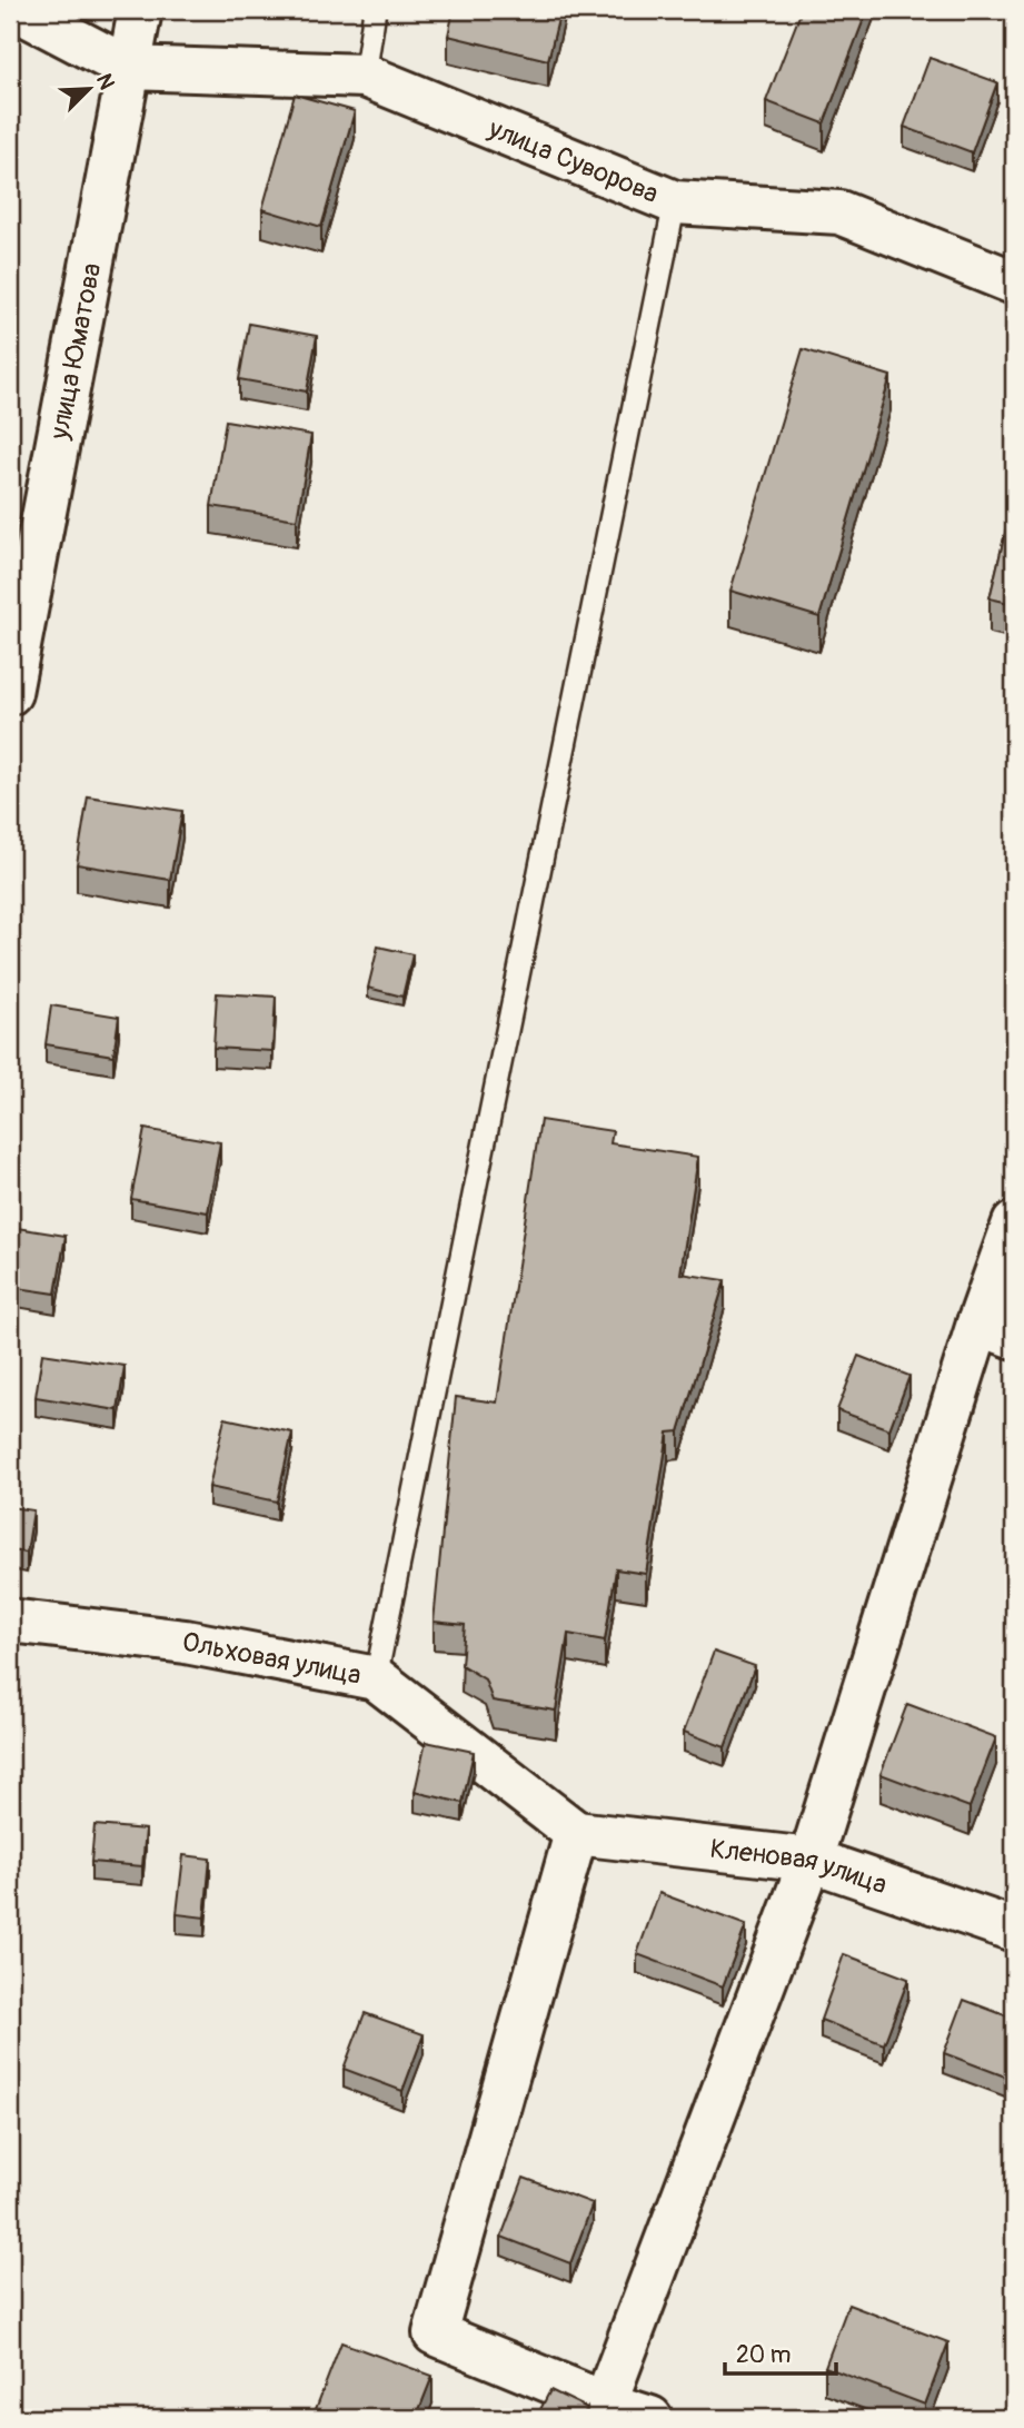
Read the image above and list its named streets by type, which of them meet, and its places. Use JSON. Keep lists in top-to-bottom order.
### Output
{
  "streets": {
    "street": [
      "улица Суворова",
      "улица Юматова",
      "Ольховая улица",
      "Кленовая улица"
    ]
  },
  "crossings": [
    ["улица Суворова", "улица Юматова"],
    ["Ольховая улица", "Кленовая улица"]
  ],
  "scale_bar": "20 m",
  "north": "top right"
}
